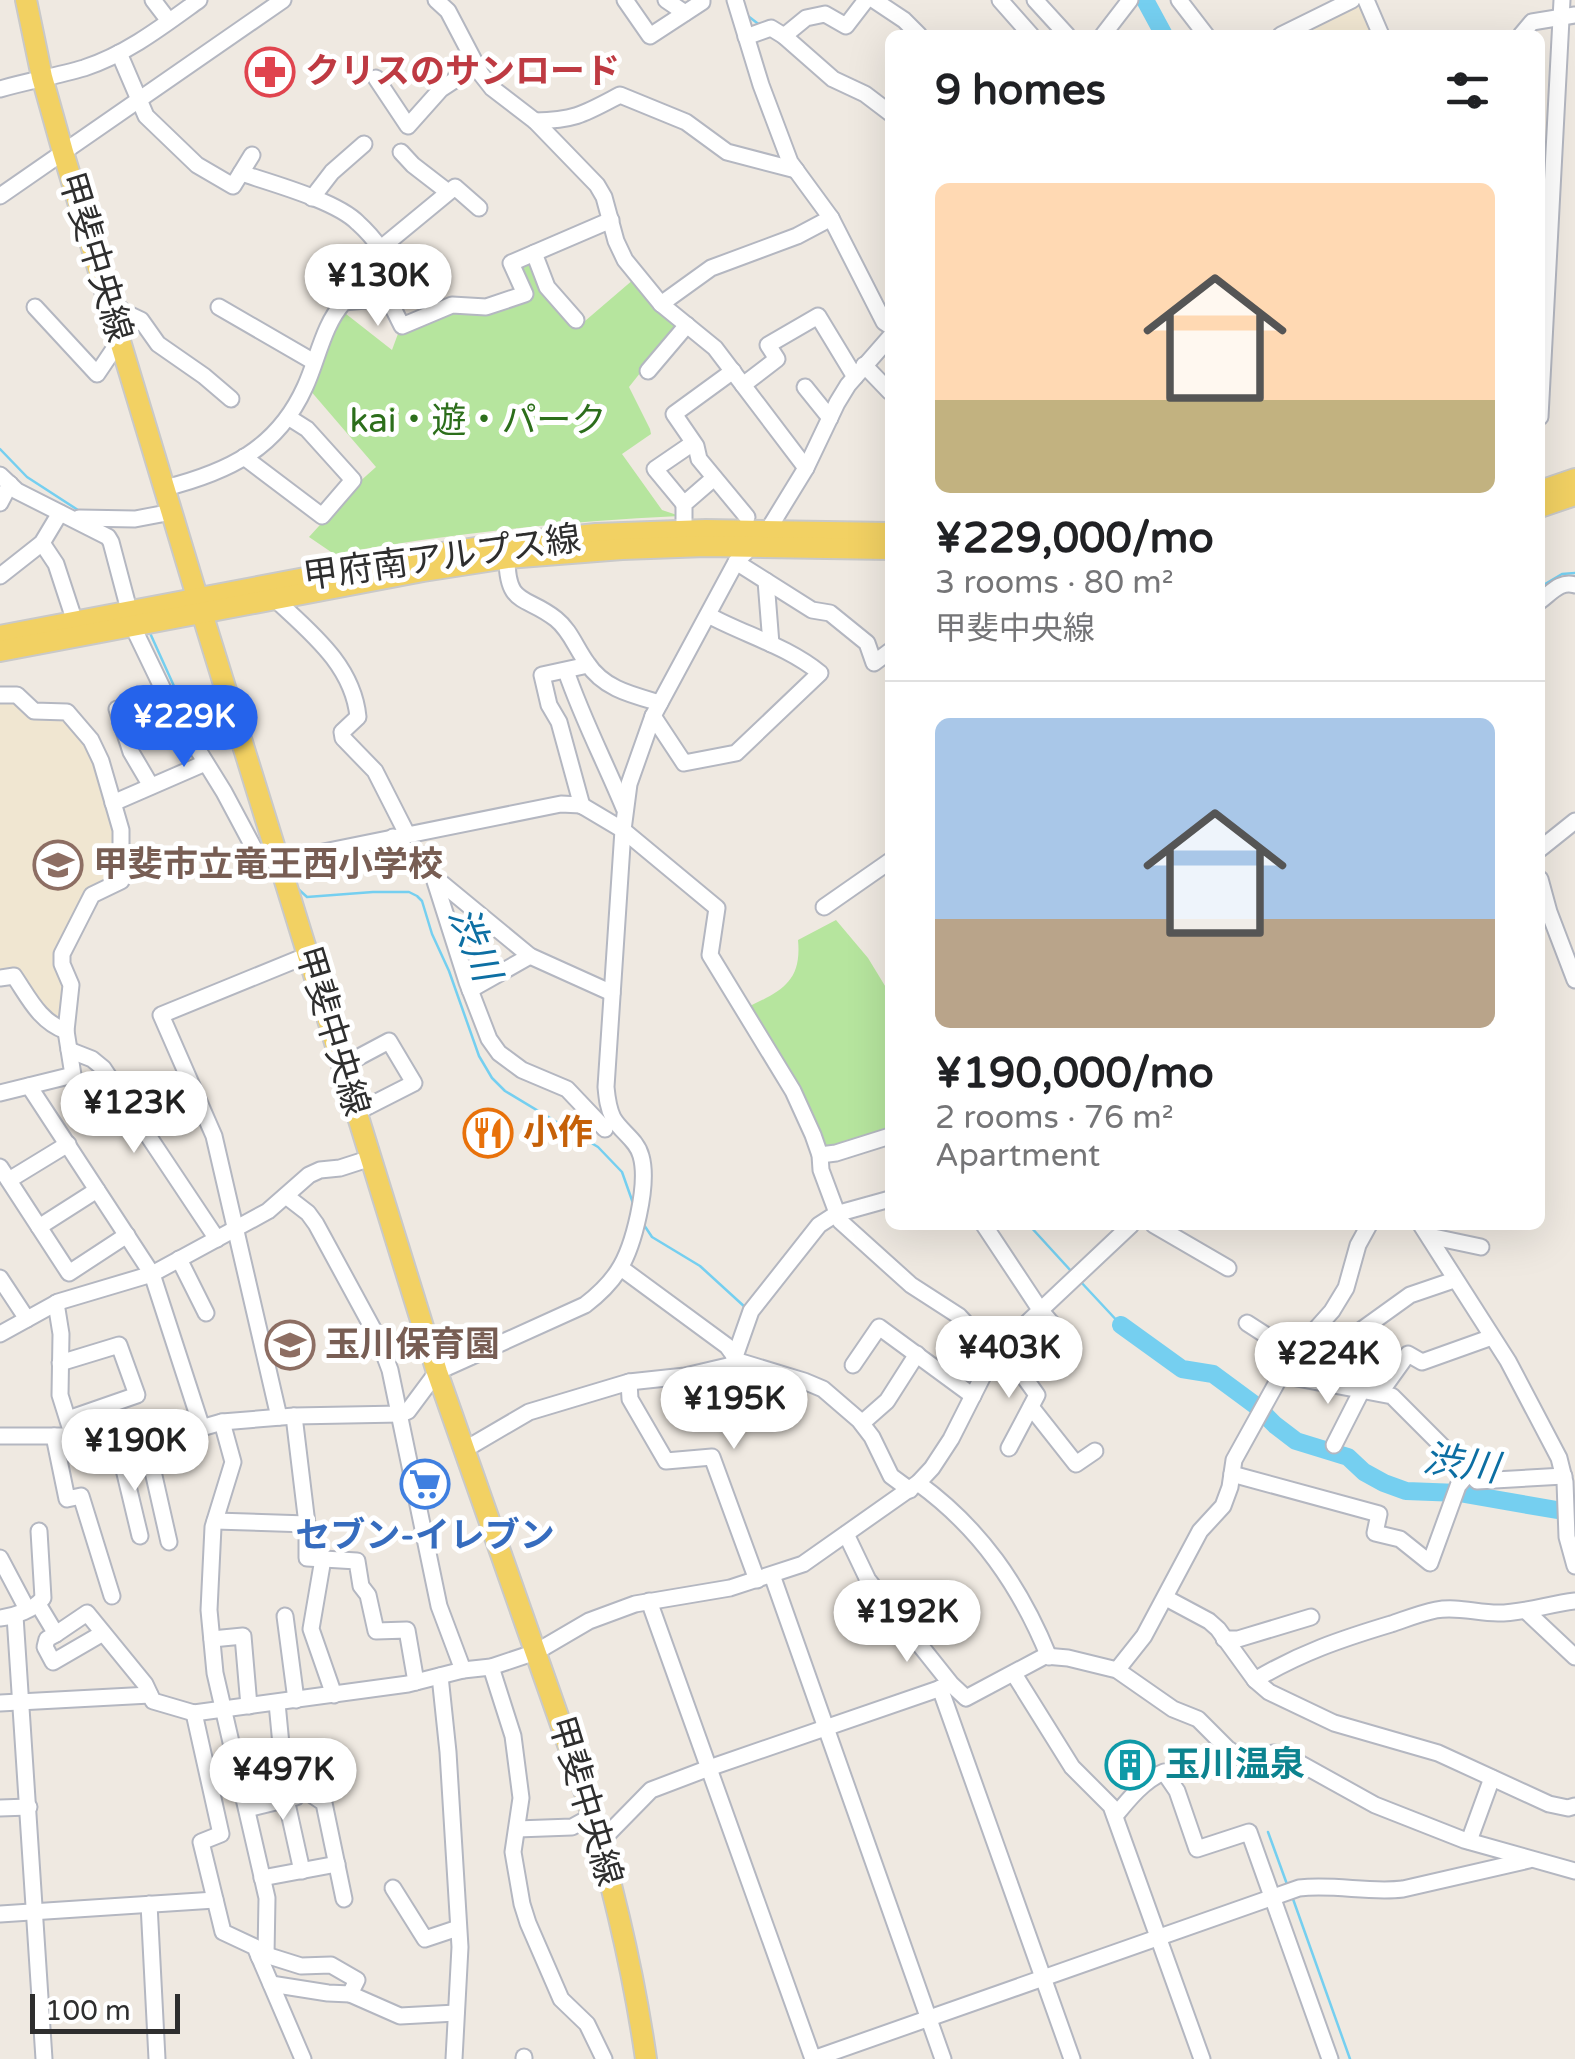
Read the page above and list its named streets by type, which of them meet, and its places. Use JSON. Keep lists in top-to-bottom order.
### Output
{
  "streets": {
    "main road": ["甲斐中央線", "甲府南アルプス線"]
  },
  "crossings": [
    ["甲斐中央線", "甲府南アルプス線"]
  ],
  "water": ["渋川"],
  "parks": ["kai・遊・パーク"],
  "places": {
    "pharmacy": ["クリスのサンロード"],
    "school or university": ["甲斐市立竜王西小学校", "玉川保育園"],
    "restaurant": ["小作"],
    "supermarket": ["セブン-イレブン"],
    "building": ["玉川温泉"]
  },
  "scale_bar": "100 m",
  "page": {
    "heading": "9 homes",
    "list": [
      {
        "name": "¥229,000/mo",
        "note": "3 rooms · 80 m² · 甲斐中央線"
      },
      {
        "name": "¥190,000/mo",
        "note": "2 rooms · 76 m² · Apartment"
      }
    ],
    "price": [
      "¥130K",
      "¥229K",
      "¥123K",
      "¥403K",
      "¥224K",
      "¥195K",
      "¥190K",
      "¥192K",
      "¥497K"
    ],
    "scale": "100 m"
  }
}
